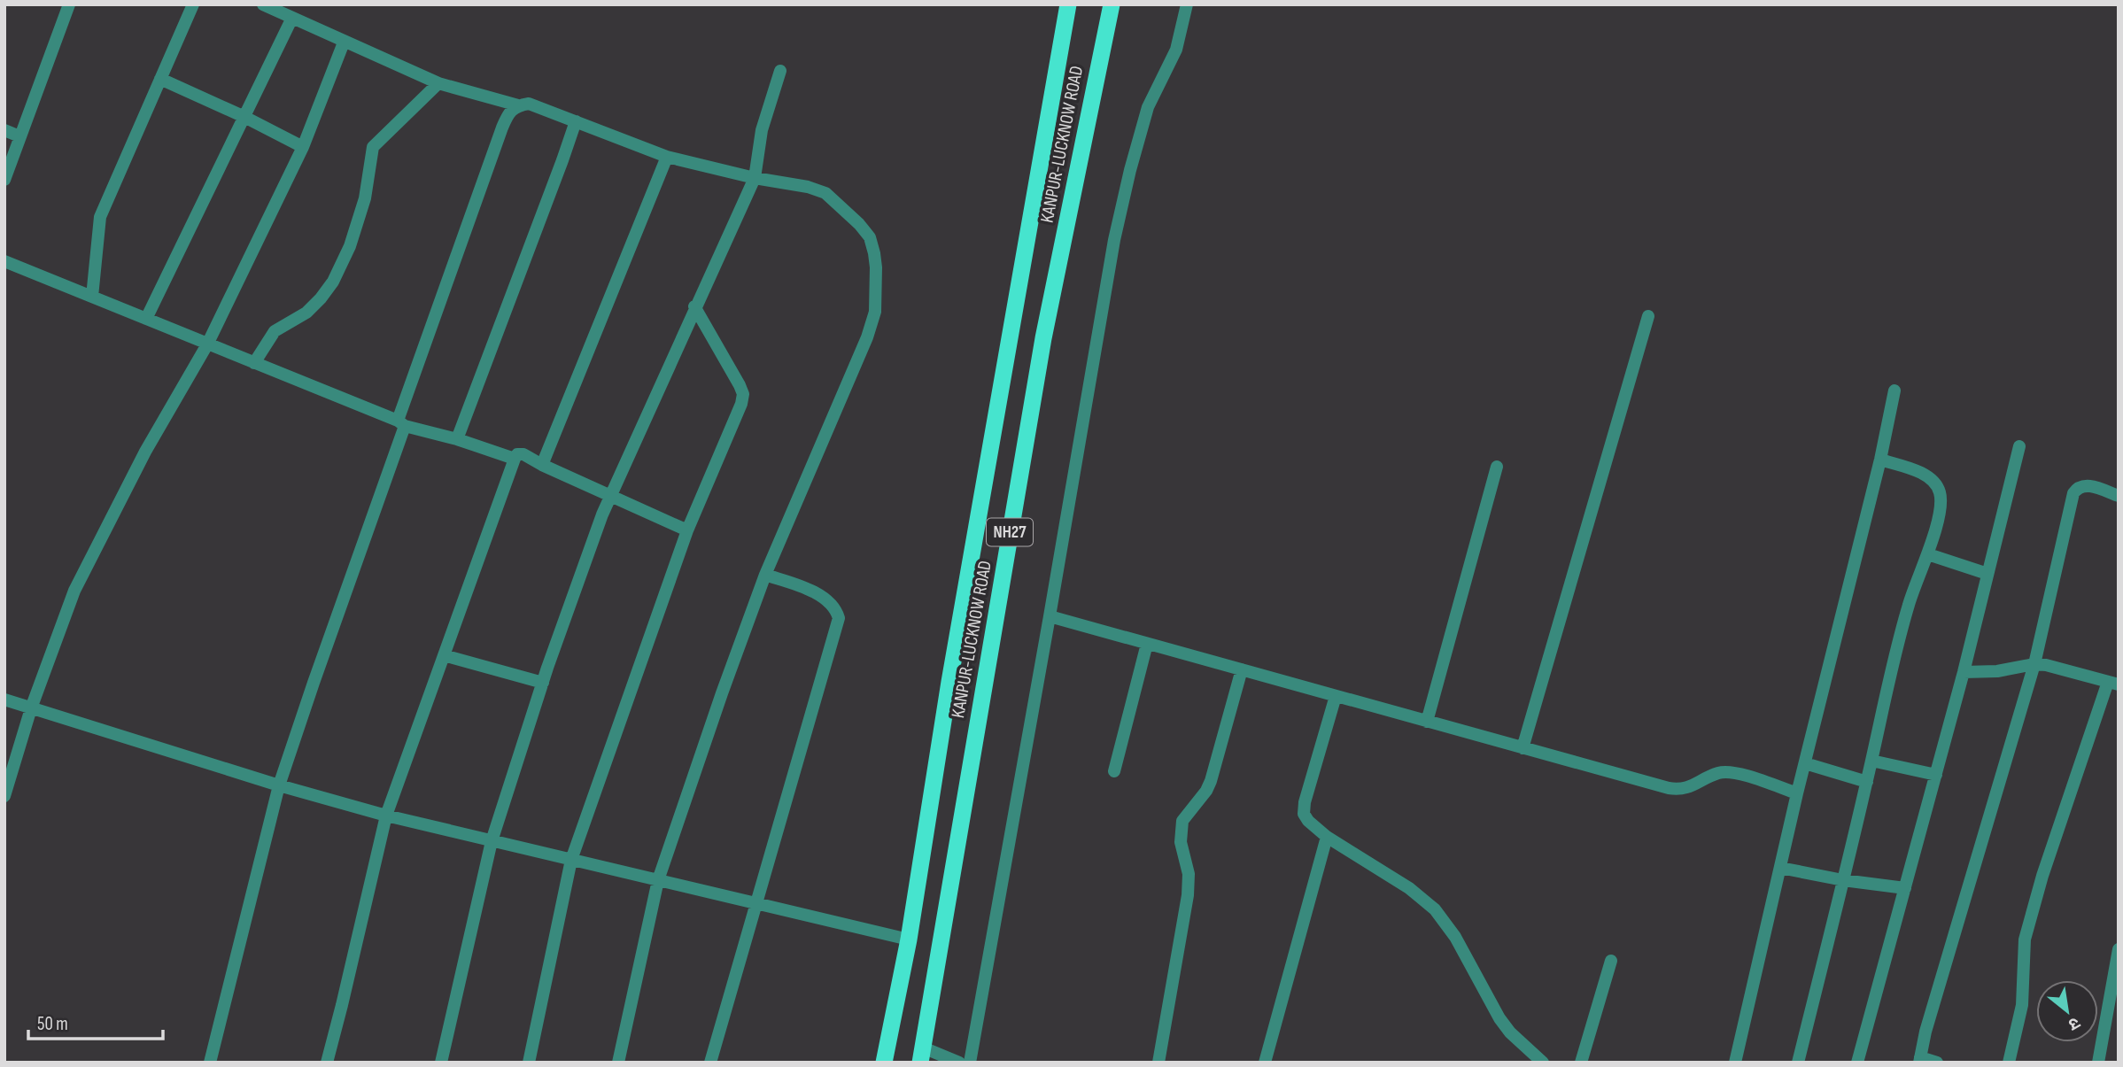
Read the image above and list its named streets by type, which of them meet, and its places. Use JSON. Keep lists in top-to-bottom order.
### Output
{
  "streets": {
    "highway": ["KANPUR-LUCKNOW ROAD", "NH27"]
  },
  "scale_bar": "50 m",
  "north": "bottom right"
}
